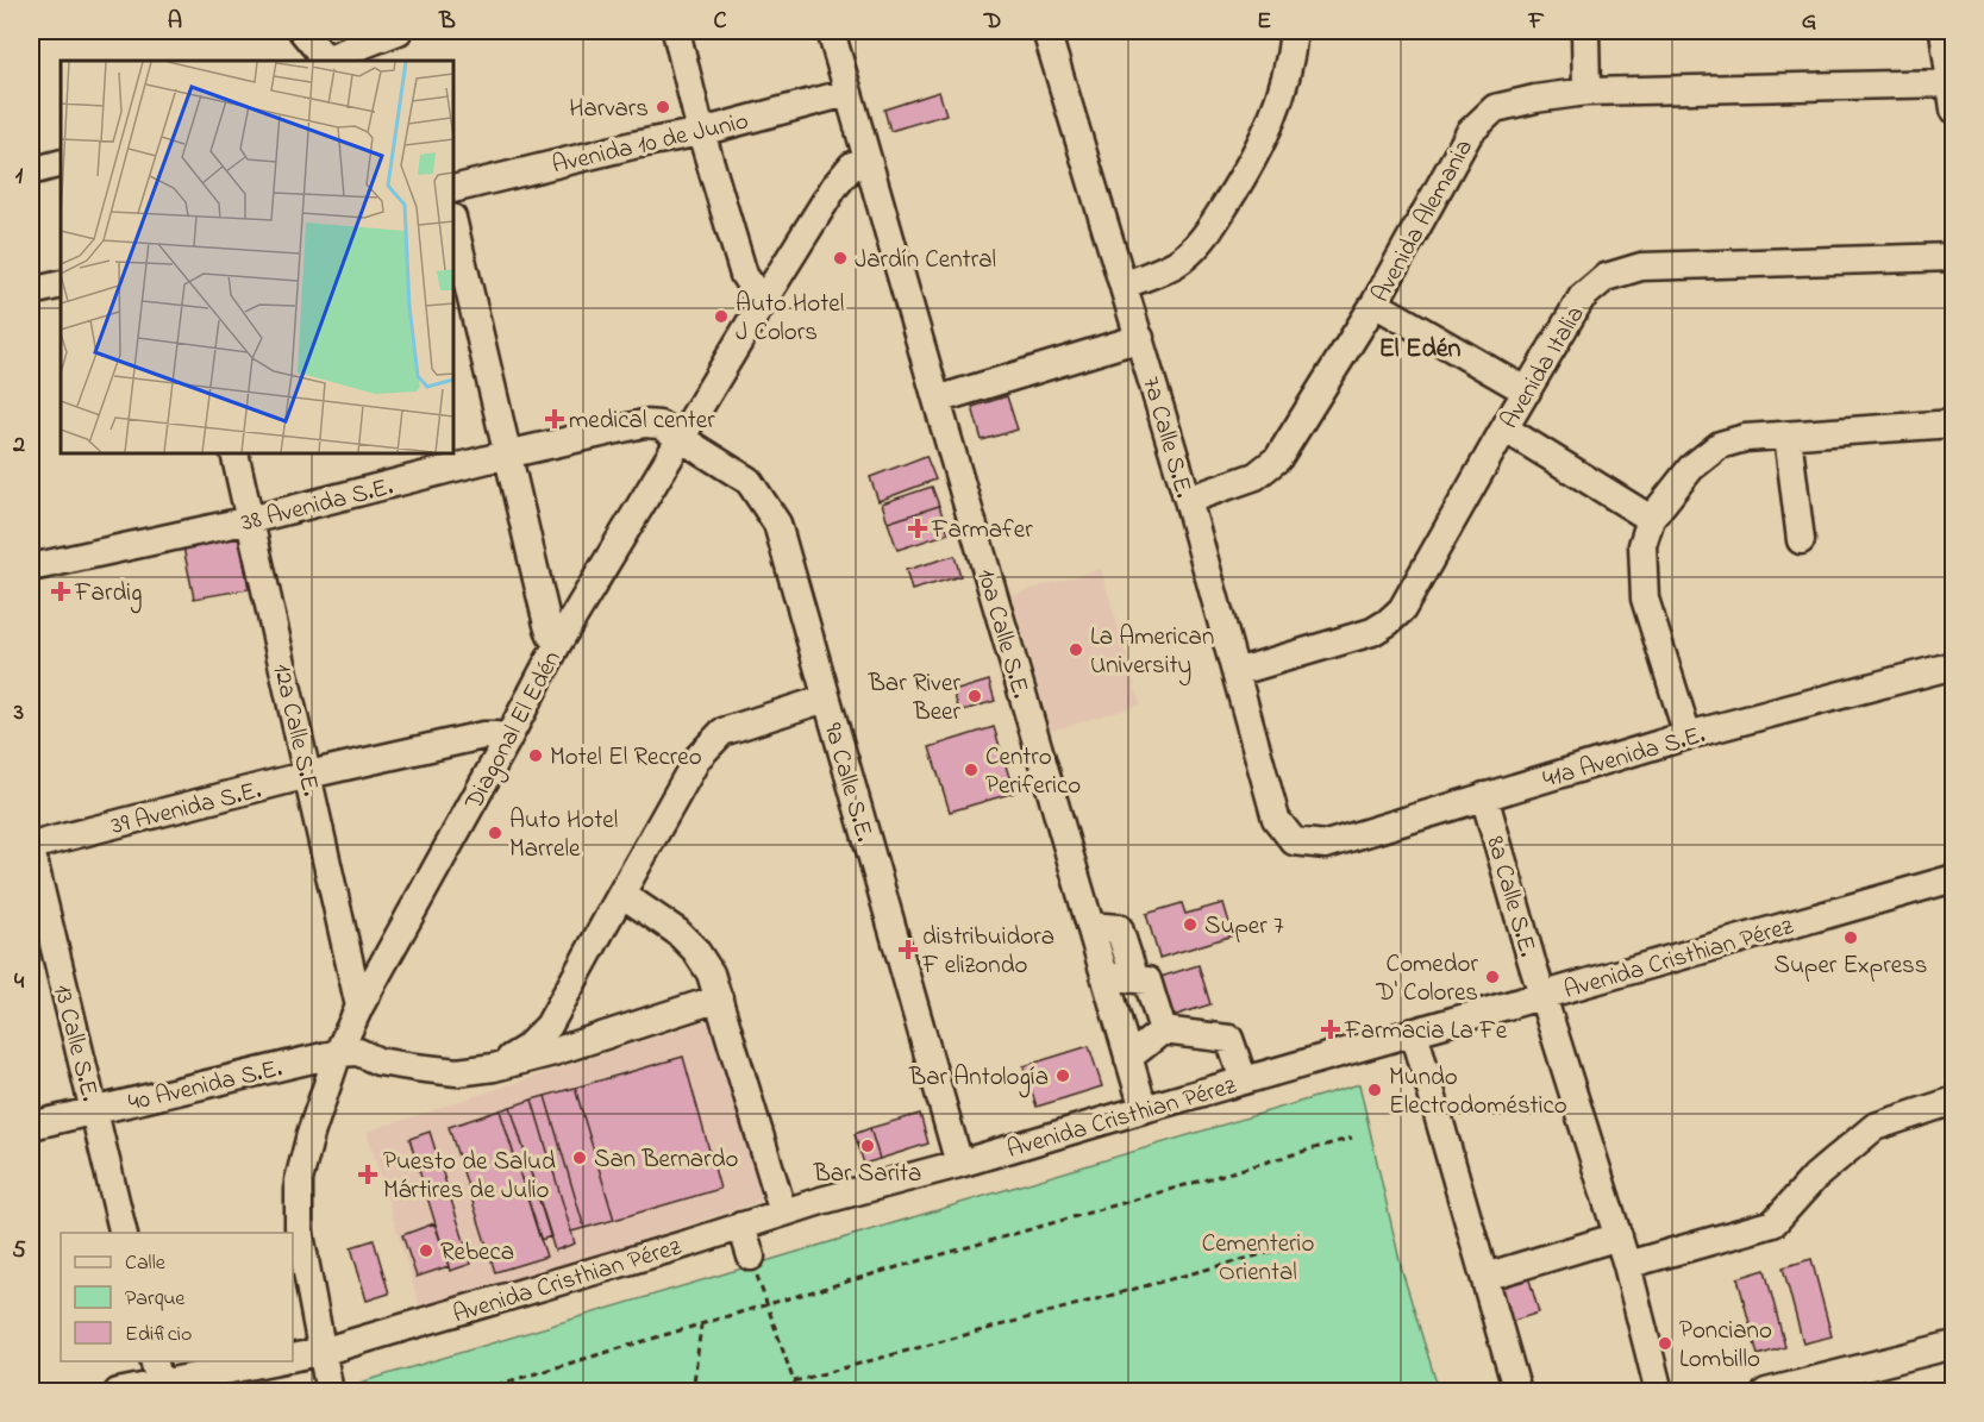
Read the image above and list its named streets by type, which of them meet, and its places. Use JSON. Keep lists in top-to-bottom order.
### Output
{
  "streets": {
    "street": [
      "Avenida 10 de Junio",
      "Avenida Alemania",
      "Avenida Italia",
      "7a Calle S.E.",
      "38 Avenida S.E.",
      "10a Calle S.E.",
      "12a Calle S.E.",
      "Diagonal El Edén",
      "41a Avenida S.E.",
      "9a Calle S.E.",
      "39 Avenida S.E.",
      "8a Calle S.E.",
      "Avenida Cristhian Pérez",
      "13 Calle S.E.",
      "40 Avenida S.E."
    ]
  },
  "crossings": [
    ["Avenida Alemania", "7a Calle S.E."],
    ["Avenida Italia", "7a Calle S.E."],
    ["7a Calle S.E.", "41a Avenida S.E."],
    ["38 Avenida S.E.", "12a Calle S.E."],
    ["38 Avenida S.E.", "Diagonal El Edén"],
    ["38 Avenida S.E.", "9a Calle S.E."],
    ["10a Calle S.E.", "Diagonal El Edén"],
    ["10a Calle S.E.", "Avenida Cristhian Pérez"],
    ["12a Calle S.E.", "Diagonal El Edén"],
    ["12a Calle S.E.", "39 Avenida S.E."],
    ["Diagonal El Edén", "9a Calle S.E."],
    ["Diagonal El Edén", "39 Avenida S.E."],
    ["Diagonal El Edén", "Avenida Cristhian Pérez"],
    ["Diagonal El Edén", "40 Avenida S.E."],
    ["41a Avenida S.E.", "8a Calle S.E."],
    ["9a Calle S.E.", "Avenida Cristhian Pérez"],
    ["39 Avenida S.E.", "13 Calle S.E."],
    ["8a Calle S.E.", "Avenida Cristhian Pérez"],
    ["13 Calle S.E.", "40 Avenida S.E."]
  ],
  "districts": ["El Edén"],
  "parks": ["Cementerio Oriental"],
  "places": {
    "other": [
      "Harvars",
      "Jardín Central",
      "Auto Hotel J Colors",
      "La American University",
      "Bar River Beer",
      "Motel El Recreo",
      "Centro Periferico",
      "Auto Hotel Marrele",
      "Super 7",
      "Super Express",
      "Comedor D' Colores",
      "Bar Antología",
      "Mundo Electrodoméstico",
      "Bar Sarita",
      "San Bernardo",
      "Rebeca",
      "Ponciano Lombillo"
    ],
    "health": [
      "medical center",
      "Farmafer",
      "Fardig",
      "distribuidora F elizondo",
      "Farmacia La Fe",
      "Puesto de Salud Mártires de Julio"
    ]
  },
  "legend": ["Calle", "Parque", "Edificio"],
  "grid": {
    "columns": [
      "A",
      "B",
      "C",
      "D",
      "E",
      "F",
      "G"
    ],
    "rows": [
      "1",
      "2",
      "3",
      "4",
      "5"
    ]
  }
}
